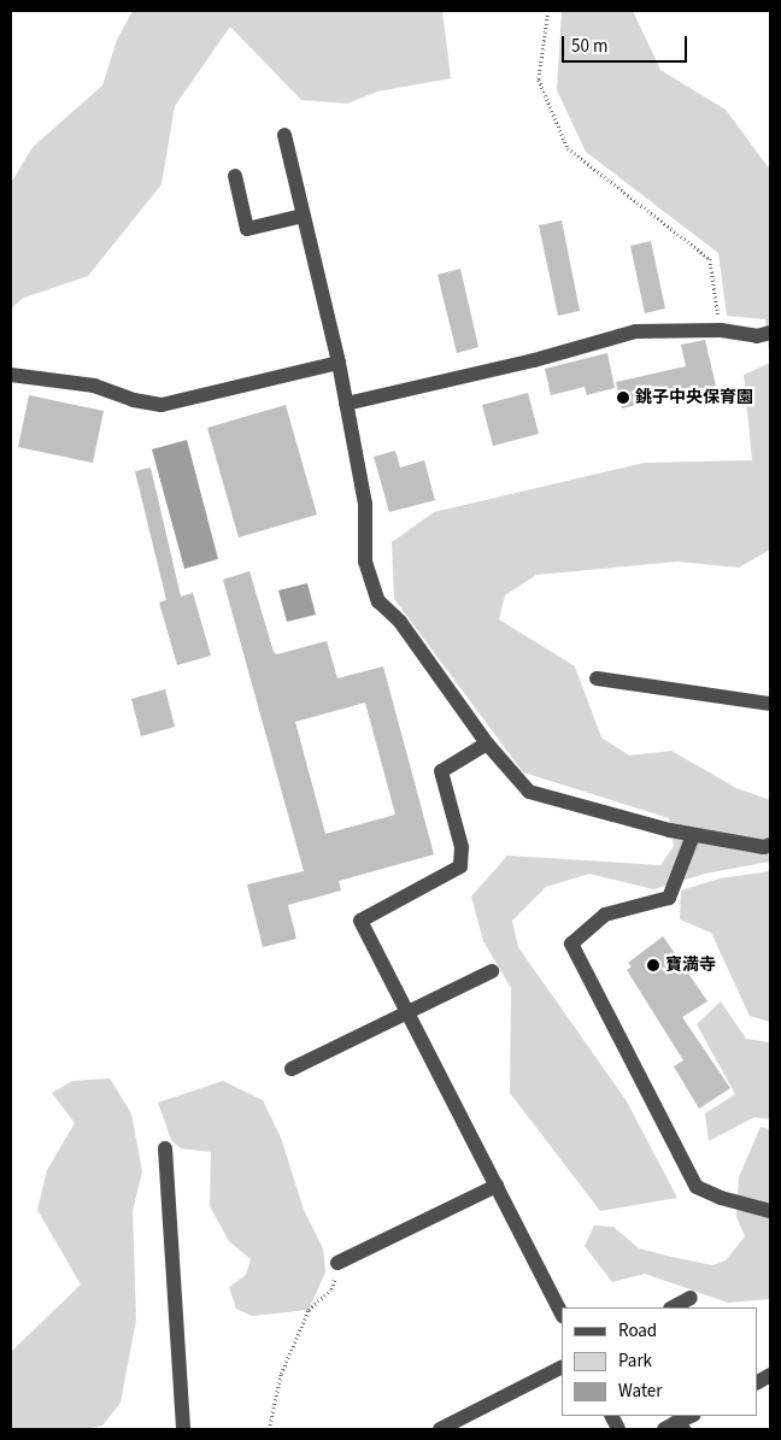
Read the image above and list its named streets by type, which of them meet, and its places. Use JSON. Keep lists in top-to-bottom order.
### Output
{
  "places": ["銚子中央保育園", "寶満寺"],
  "legend": ["Road", "Park", "Water"],
  "scale_bar": "50 m"
}
